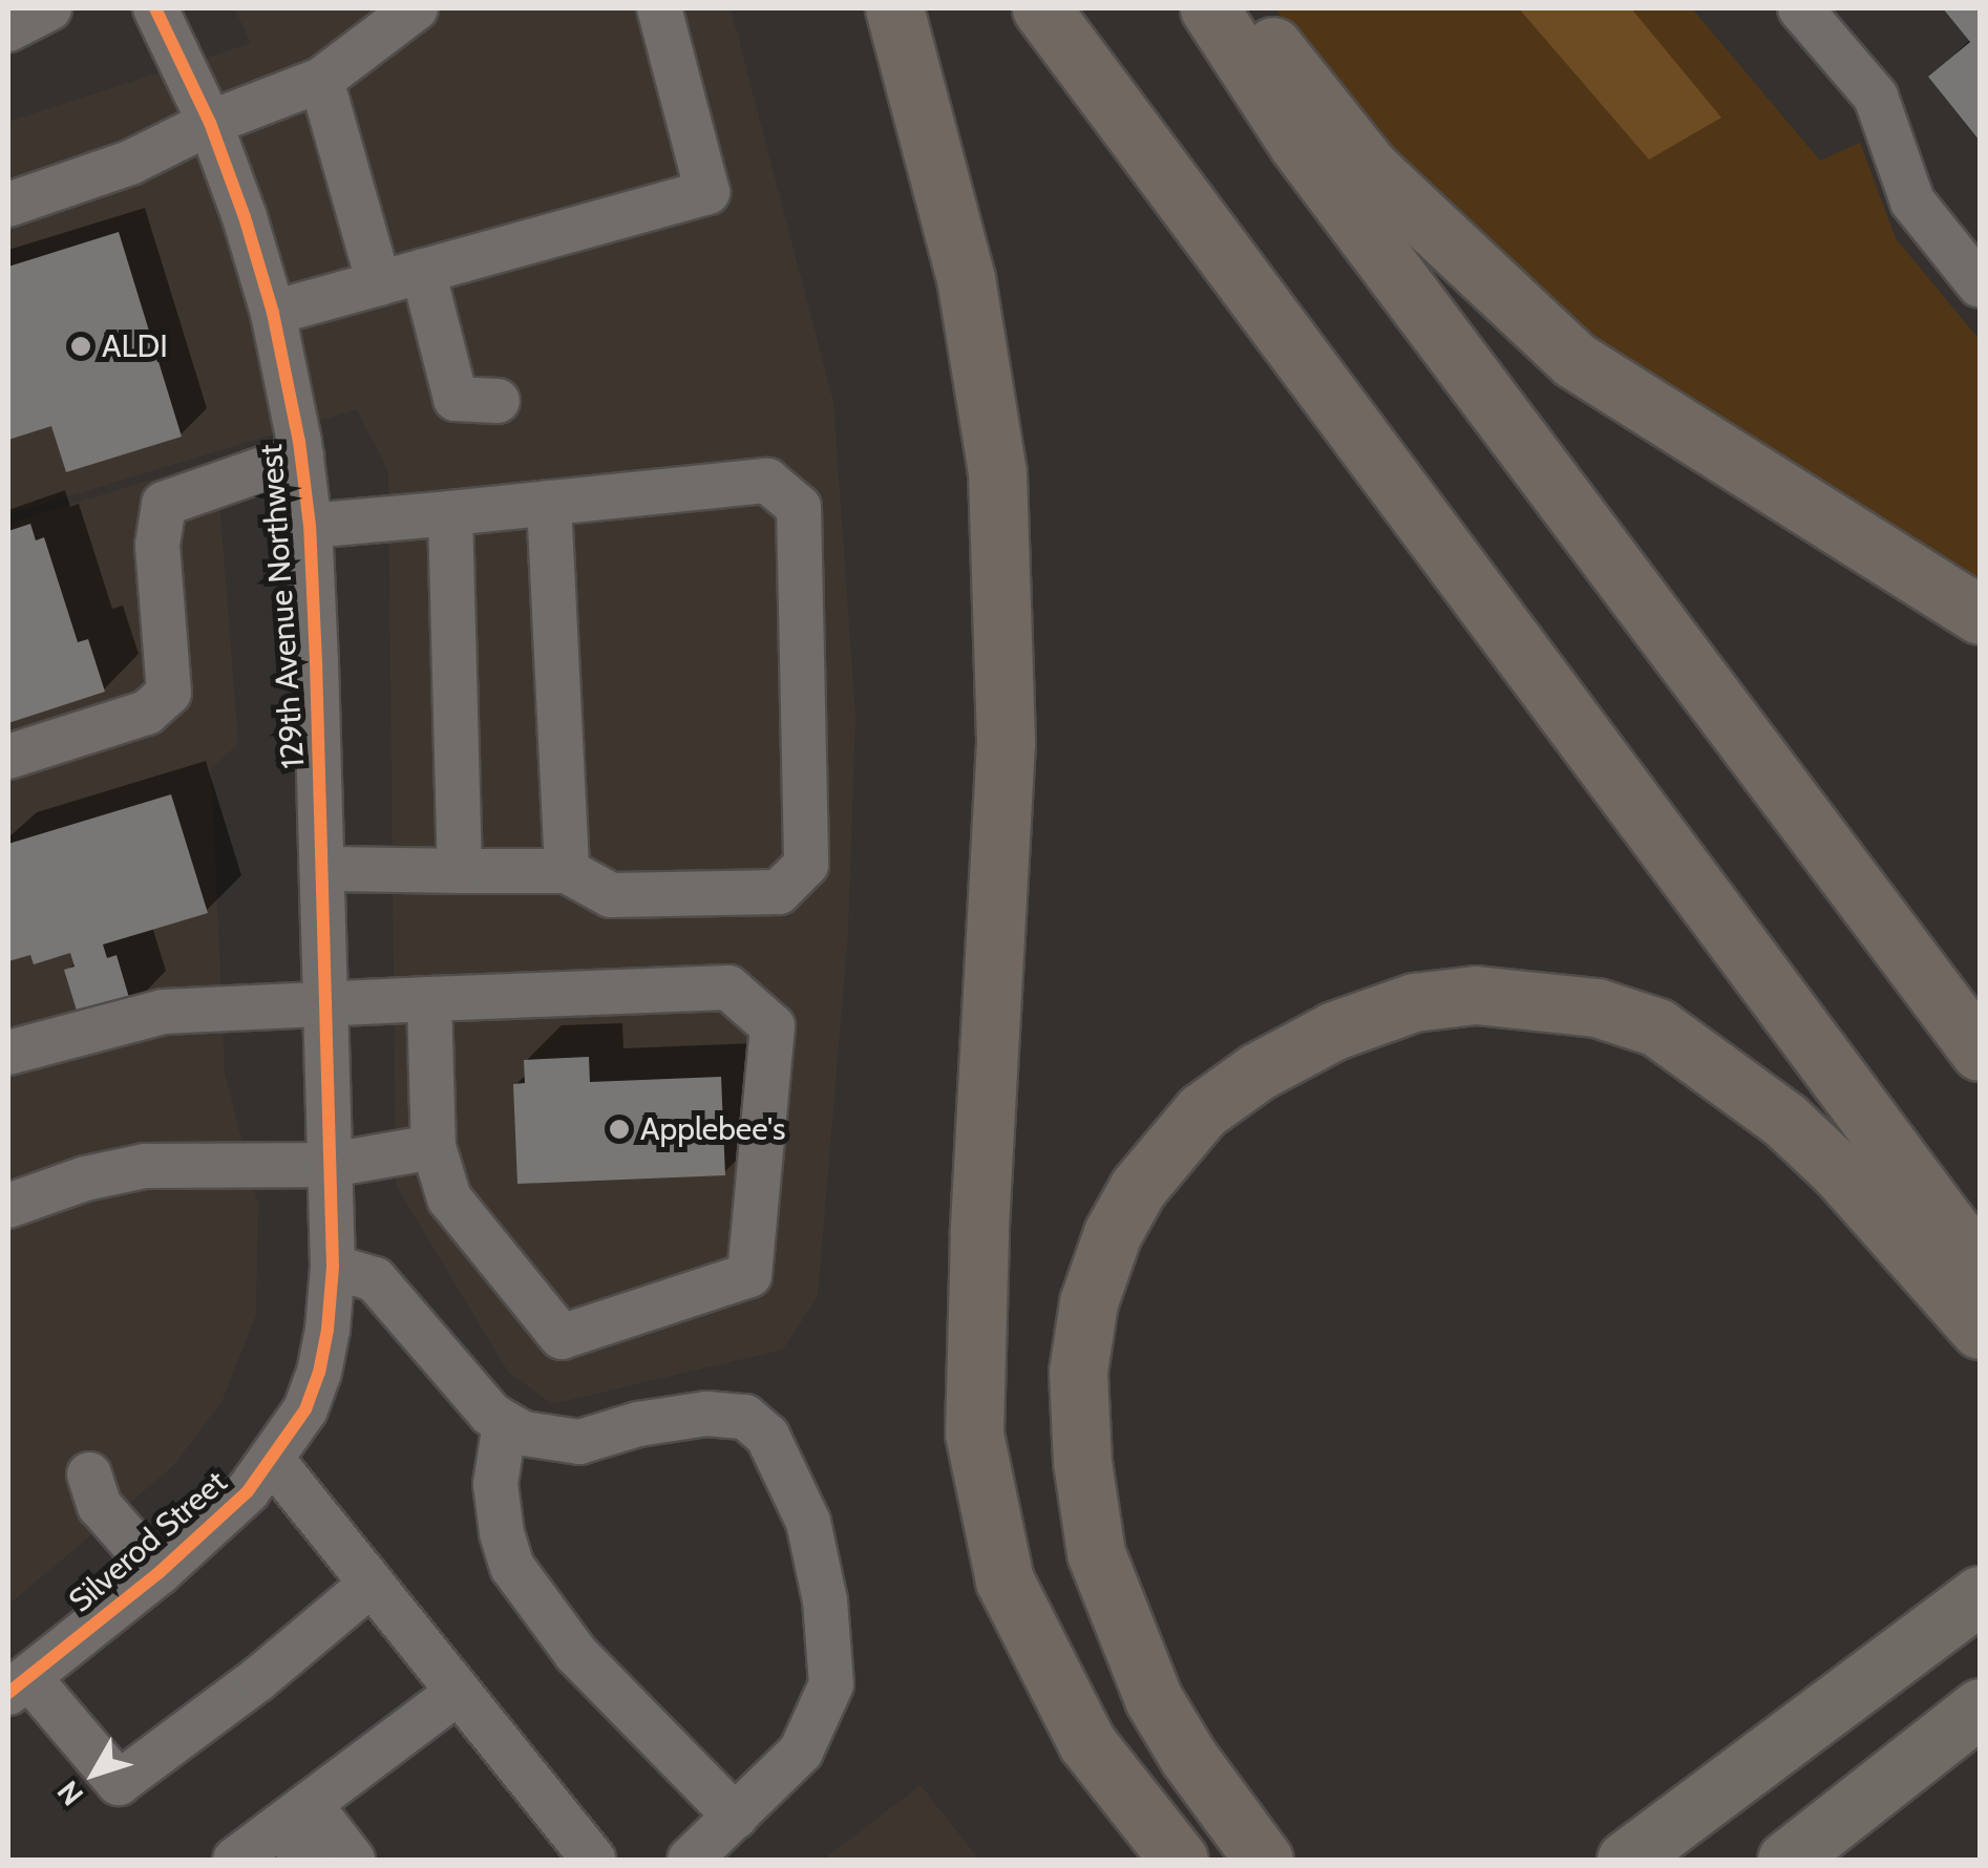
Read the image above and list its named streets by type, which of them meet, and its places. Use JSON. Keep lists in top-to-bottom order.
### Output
{
  "streets": {
    "street": ["129th Avenue Northwest", "Silverod Street"]
  },
  "crossings": [
    ["129th Avenue Northwest", "Silverod Street"]
  ],
  "places": ["ALDI", "Applebee's"],
  "north": "bottom left"
}
